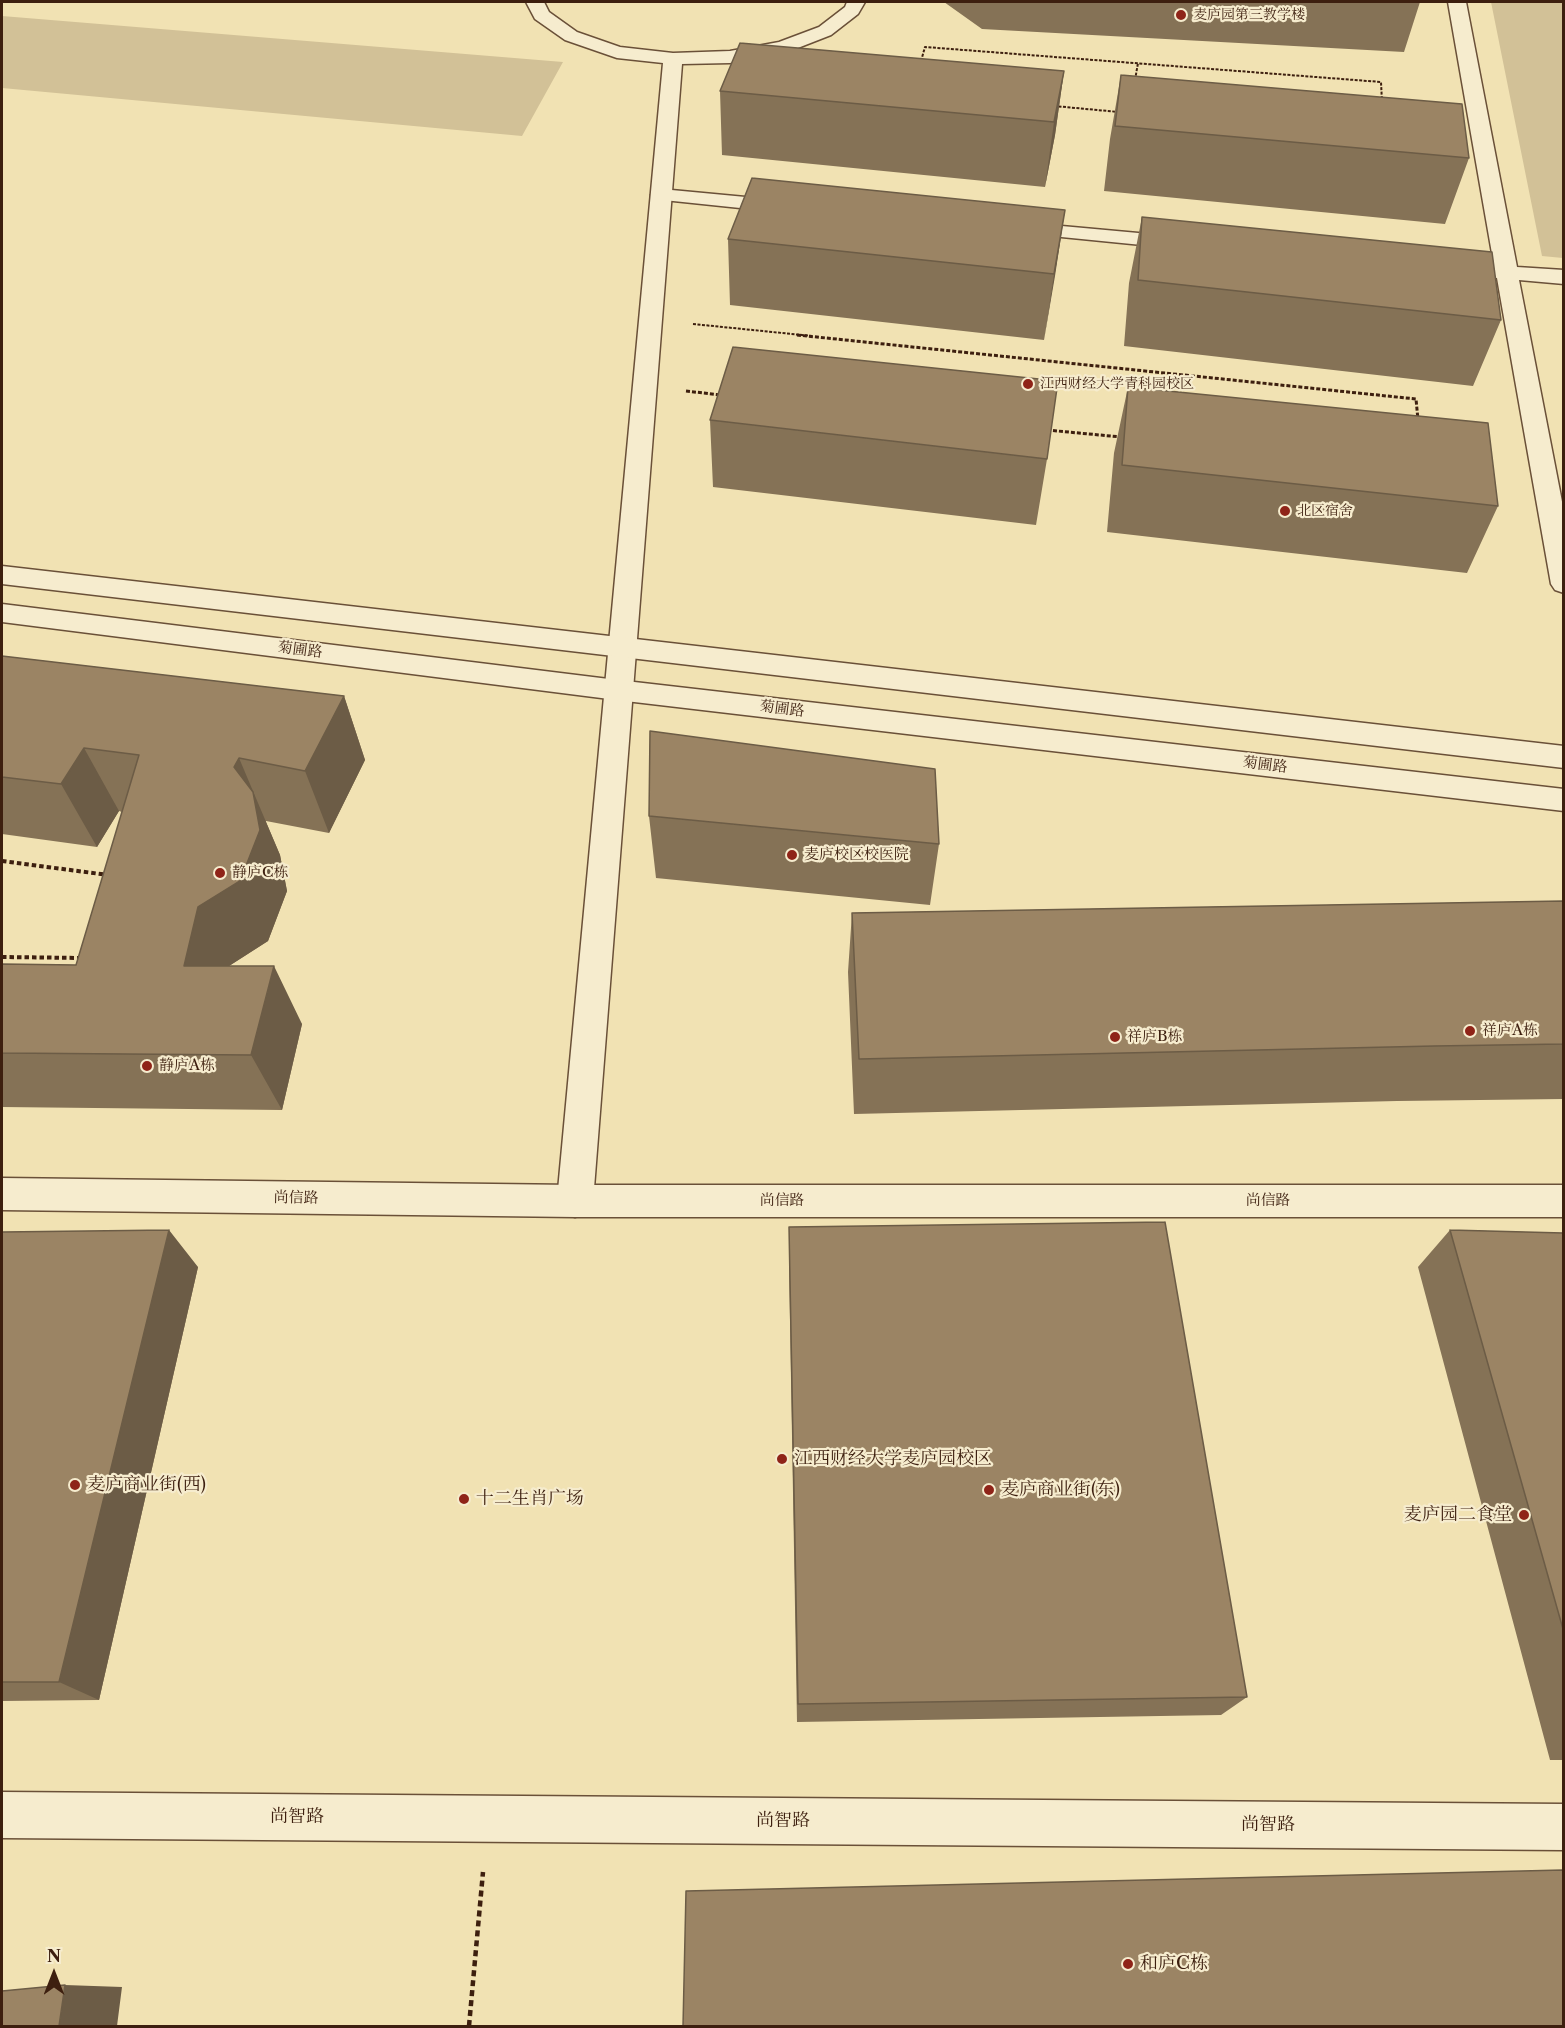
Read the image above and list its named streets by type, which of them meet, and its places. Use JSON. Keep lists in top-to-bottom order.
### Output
{
  "streets": {
    "street": ["菊圃路", "尚信路", "尚智路"]
  },
  "places": [
    "麦庐园第三教学楼",
    "江西财经大学青科园校区",
    "北区宿舍",
    "麦庐校区校医院",
    "静庐C栋",
    "祥庐A栋",
    "祥庐B栋",
    "静庐A栋",
    "江西财经大学麦庐园校区",
    "麦庐商业街(西)",
    "麦庐商业街(东)",
    "十二生肖广场",
    "麦庐园二食堂",
    "和庐C栋"
  ],
  "north": "top"
}
